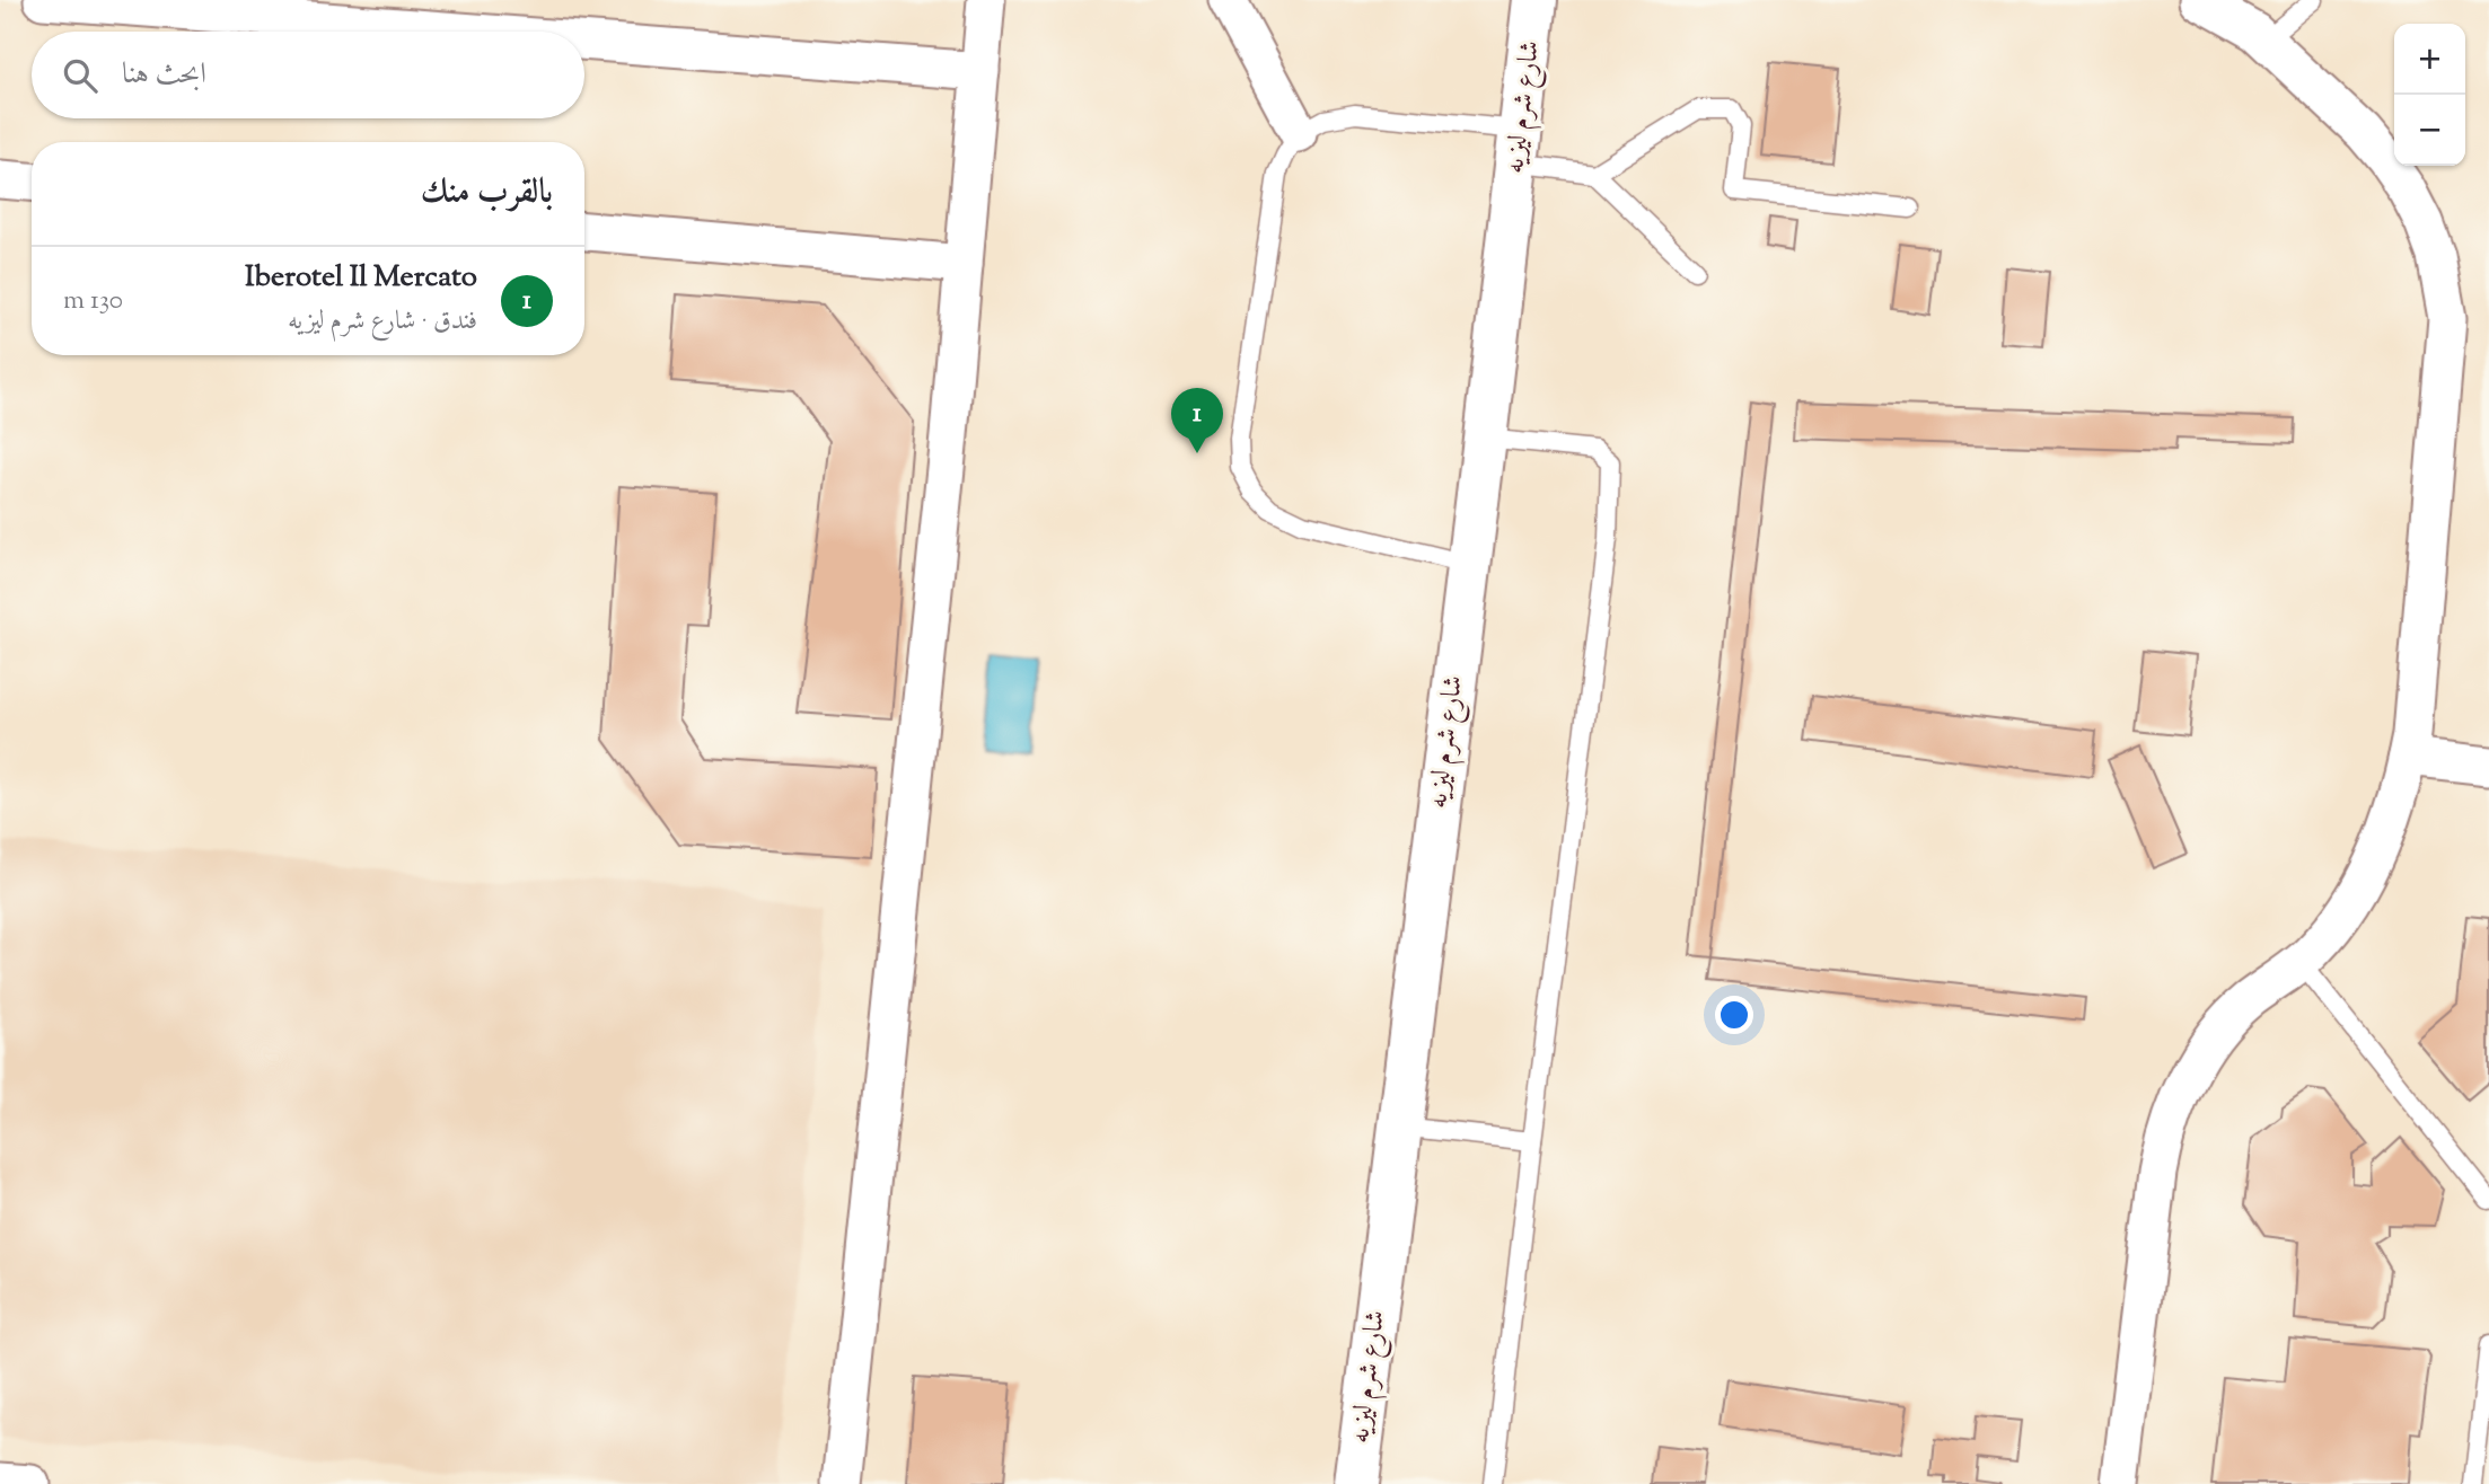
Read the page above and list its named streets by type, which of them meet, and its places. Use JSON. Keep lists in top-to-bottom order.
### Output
{
  "streets": {
    "street": ["شارع شرم ليزيه"]
  },
  "page": {
    "map_buttons": ["+", "−"],
    "search": "ابحث هنا",
    "heading": "بالقرب منك",
    "list": [
      {
        "mark": "1",
        "name": "Iberotel Il Mercato",
        "note": "فندق · شارع شرم ليزيه",
        "value": "130 m"
      }
    ],
    "pins": "1"
  }
}
